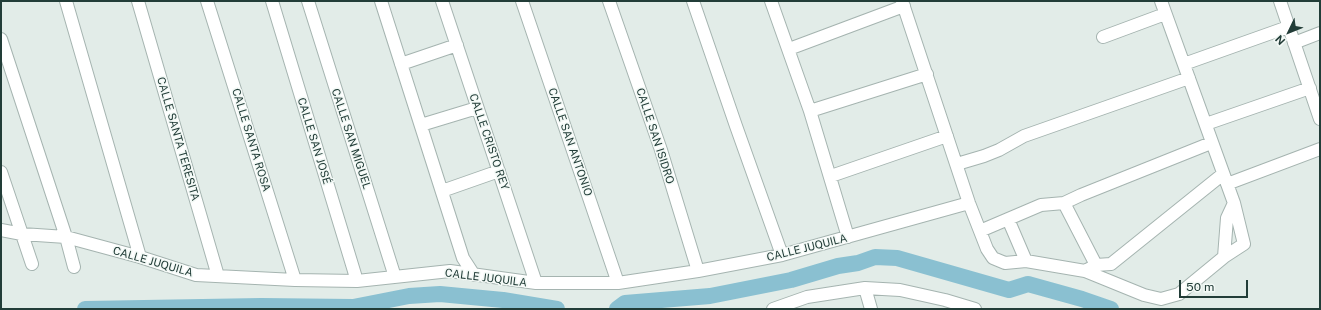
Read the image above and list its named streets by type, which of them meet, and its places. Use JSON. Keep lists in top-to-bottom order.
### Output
{
  "streets": {
    "street": [
      "CALLE SAN ISIDRO",
      "CALLE SANTA TERESITA",
      "CALLE SAN MIGUEL",
      "CALLE SANTA ROSA",
      "CALLE SAN JOSÉ",
      "CALLE CRISTO REY",
      "CALLE SAN ANTONIO",
      "CALLE JUQUILA"
    ]
  },
  "crossings": [
    ["CALLE SAN ISIDRO", "CALLE JUQUILA"],
    ["CALLE SANTA TERESITA", "CALLE JUQUILA"],
    ["CALLE SAN MIGUEL", "CALLE JUQUILA"],
    ["CALLE SANTA ROSA", "CALLE JUQUILA"],
    ["CALLE SAN JOSÉ", "CALLE JUQUILA"],
    ["CALLE CRISTO REY", "CALLE JUQUILA"],
    ["CALLE SAN ANTONIO", "CALLE JUQUILA"]
  ],
  "scale_bar": "50 m",
  "north": "bottom left"
}
